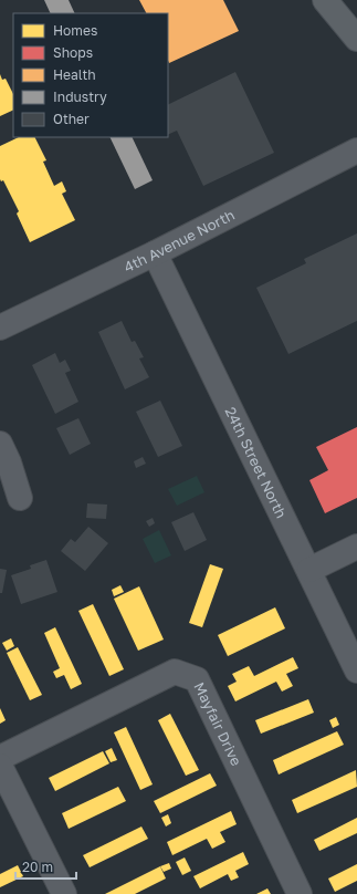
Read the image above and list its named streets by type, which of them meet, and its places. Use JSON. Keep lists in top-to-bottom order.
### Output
{
  "streets": {
    "street": ["4th Avenue North", "24th Street North", "Mayfair Drive"]
  },
  "crossings": [
    ["4th Avenue North", "24th Street North"]
  ],
  "legend": [
    "Homes",
    "Shops",
    "Health",
    "Industry",
    "Other"
  ],
  "scale_bar": "20 m"
}
